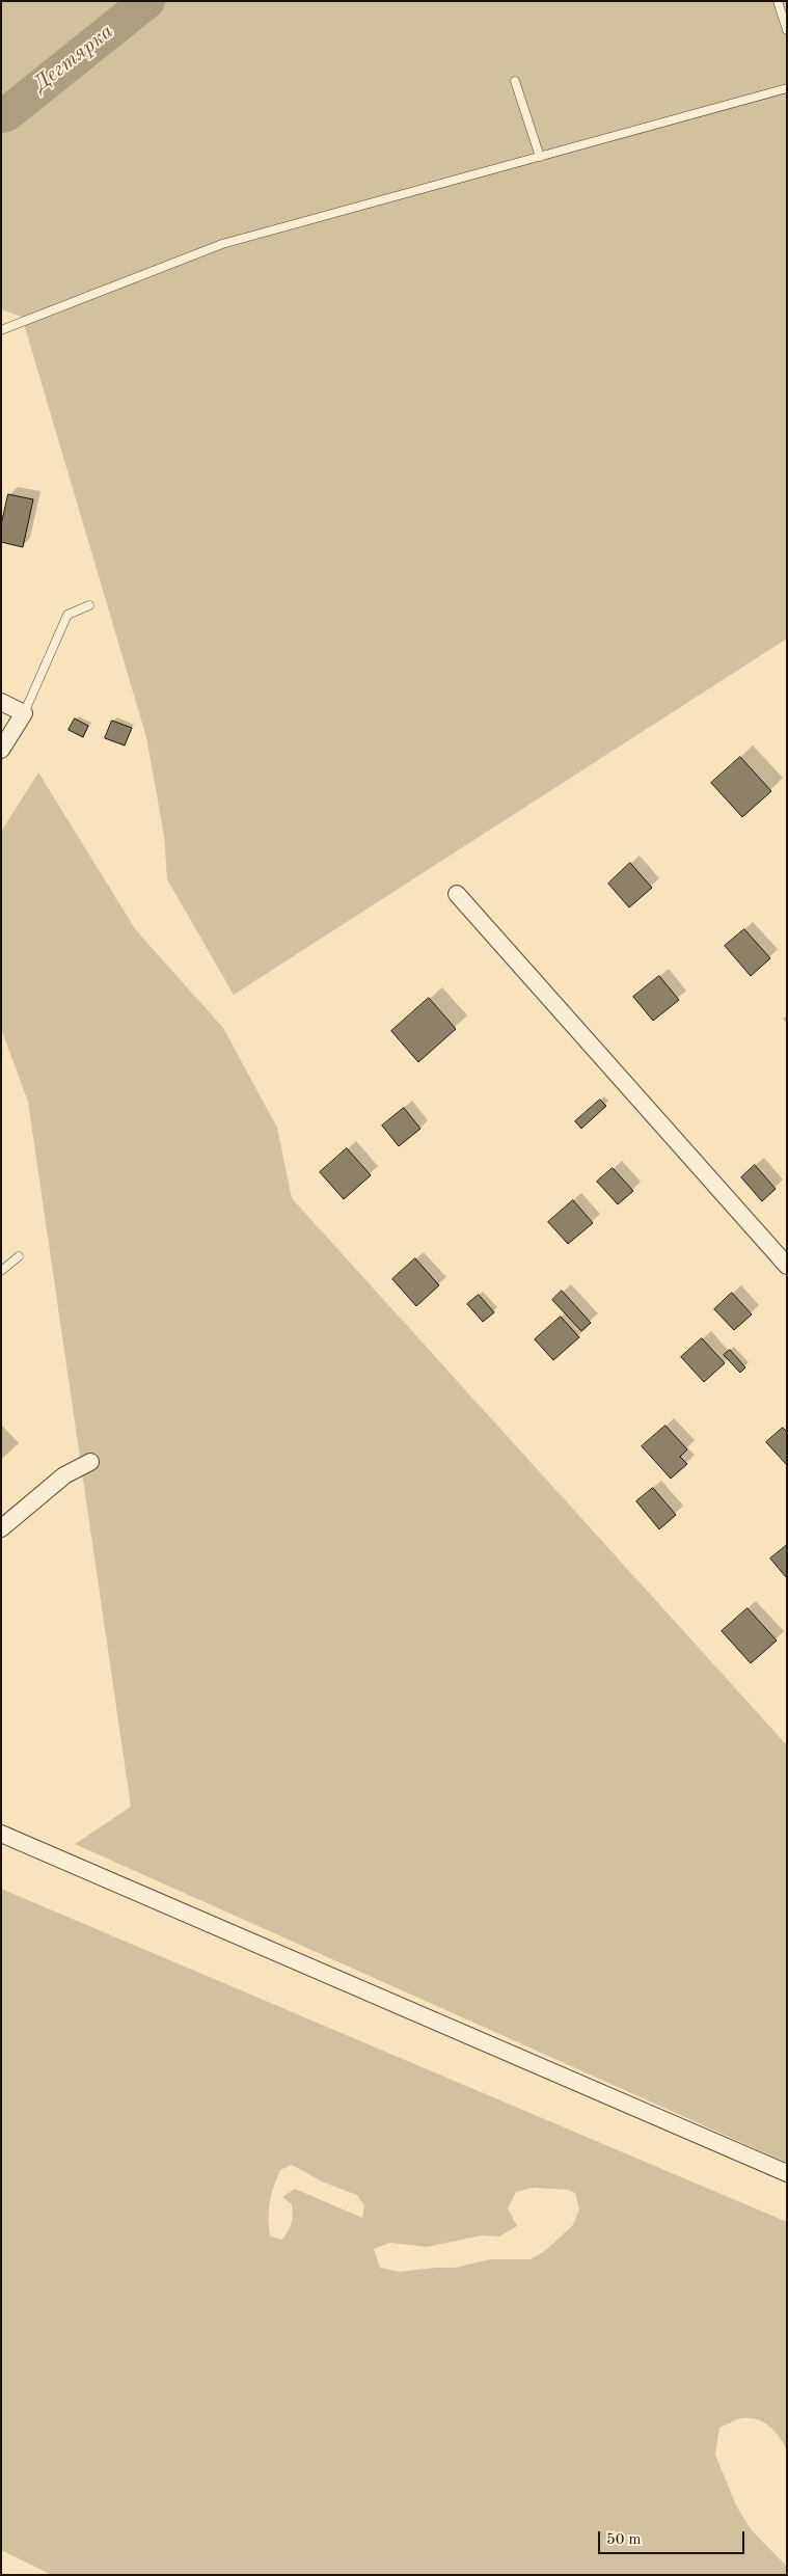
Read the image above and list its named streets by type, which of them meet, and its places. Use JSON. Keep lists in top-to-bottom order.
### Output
{
  "water": ["Дегтярка"],
  "scale_bar": "50 m"
}
